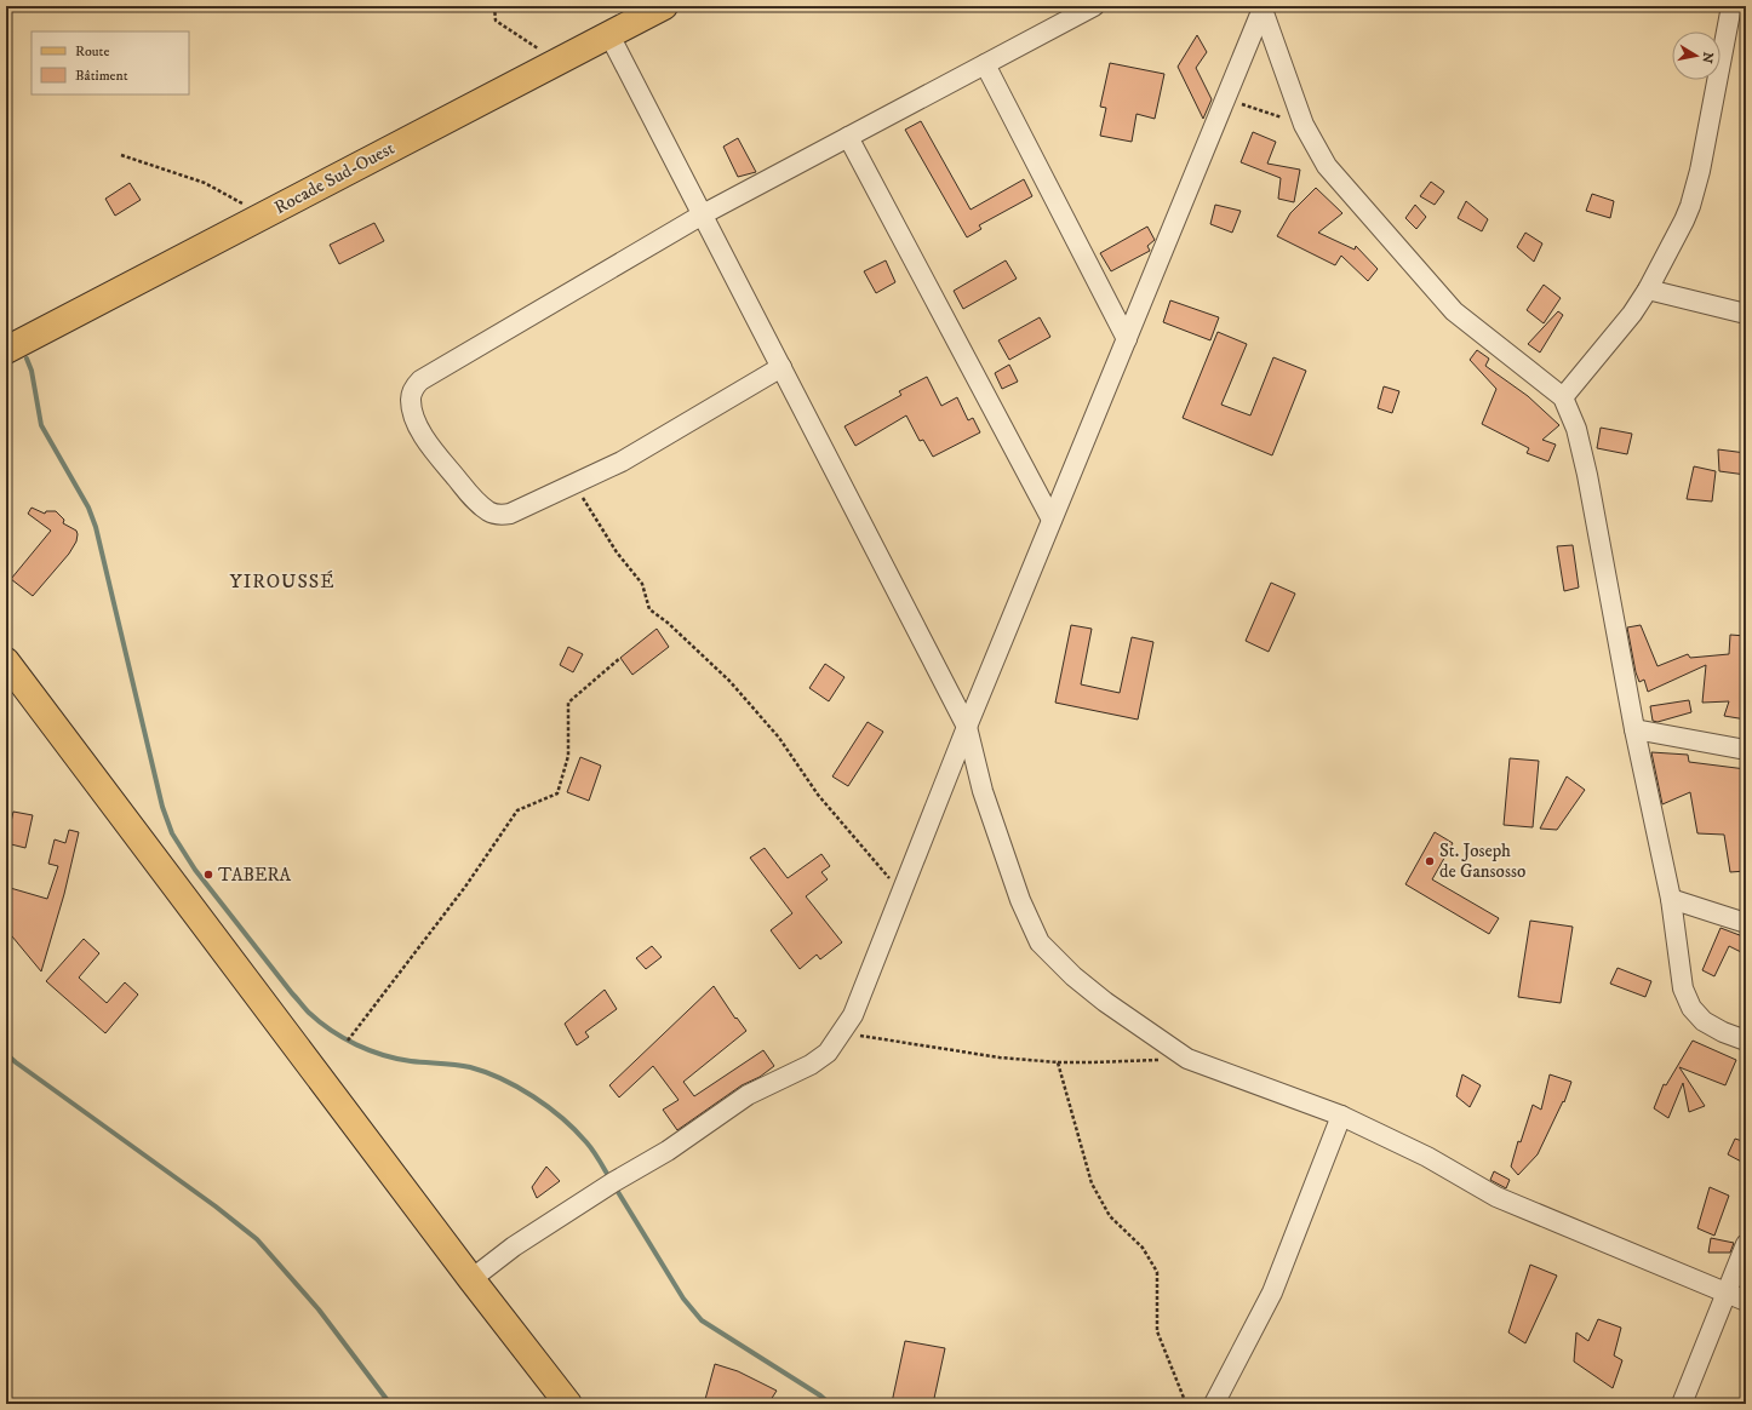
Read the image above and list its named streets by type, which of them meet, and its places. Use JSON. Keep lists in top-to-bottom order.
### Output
{
  "streets": {
    "main road": ["Rocade Sud-Ouest"]
  },
  "districts": ["YIROUSSÉ"],
  "places": ["St. Joseph de Gansosso", "TABERA"],
  "legend": ["Route", "Bâtiment"],
  "north": "right"
}
